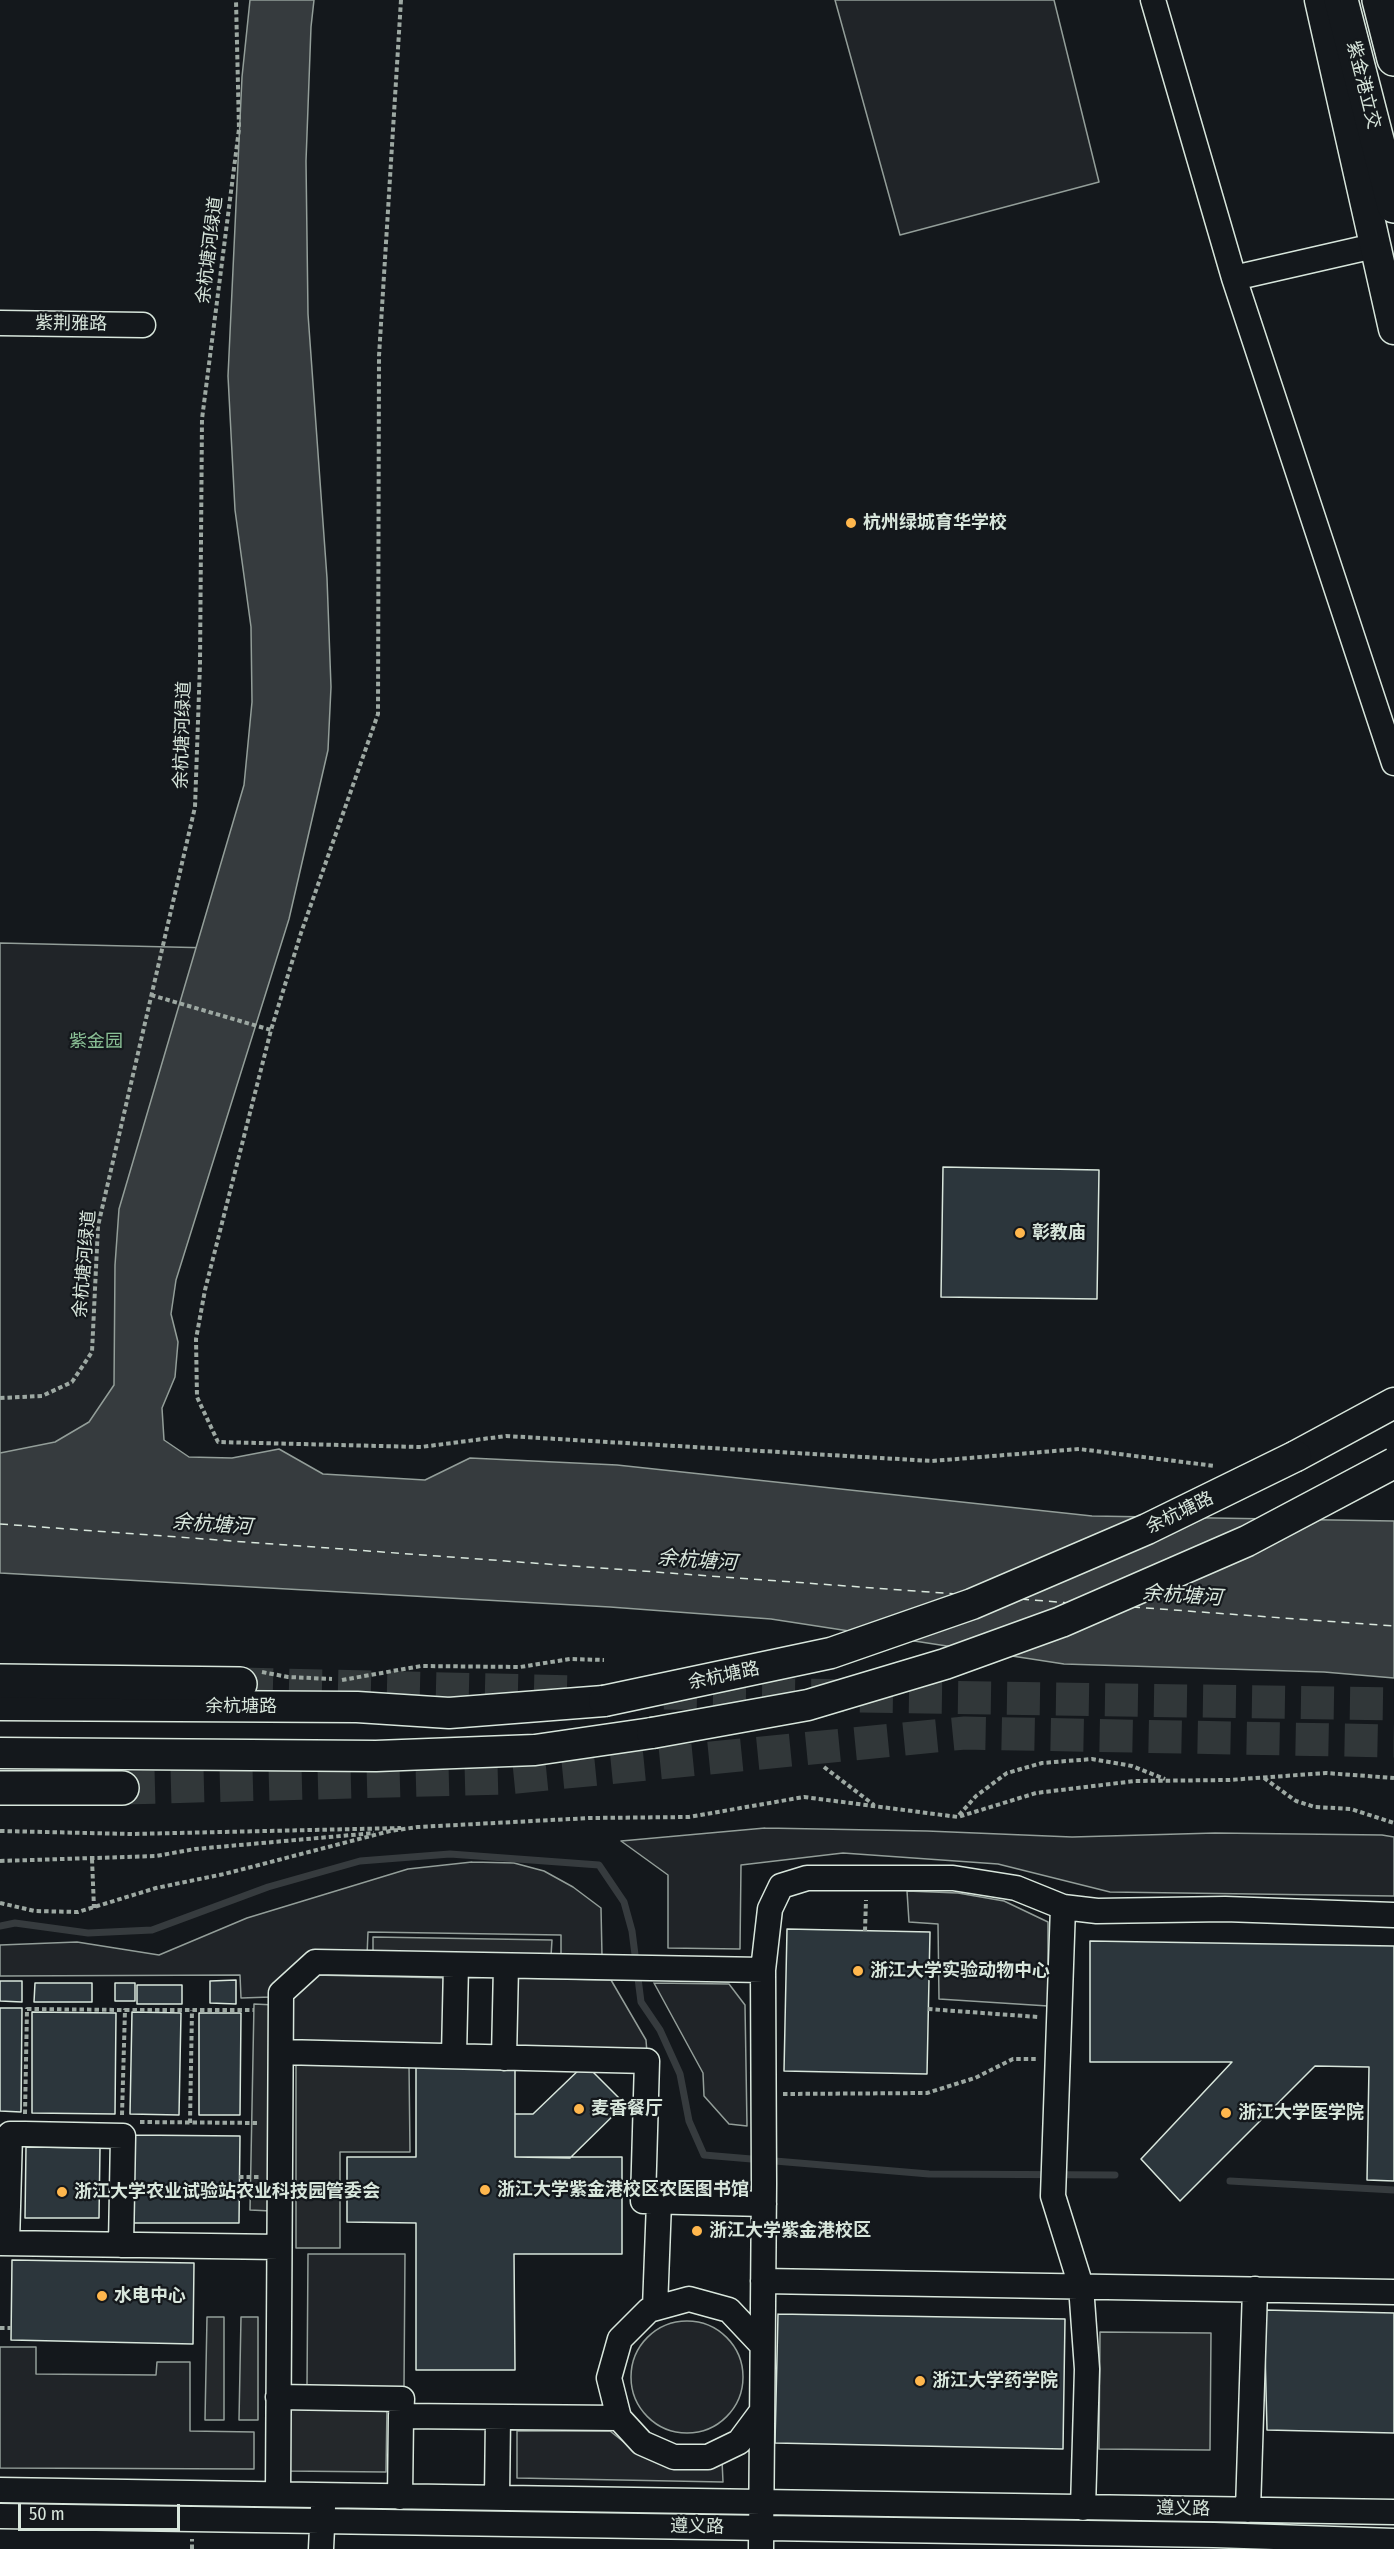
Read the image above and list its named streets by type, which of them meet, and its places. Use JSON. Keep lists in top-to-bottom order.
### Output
{
  "streets": {
    "highway": ["紫金港立交"],
    "main road": ["余杭塘路"],
    "street": ["紫荆雅路", "遵义路"],
    "path": ["余杭塘河绿道"]
  },
  "water": ["余杭塘河"],
  "parks": ["紫金园"],
  "places": [
    "杭州绿城育华学校",
    "彰教庙",
    "浙江大学实验动物中心",
    "麦香餐厅",
    "浙江大学医学院",
    "浙江大学紫金港校区农医图书馆",
    "浙江大学农业试验站农业科技园管委会",
    "浙江大学紫金港校区",
    "水电中心",
    "浙江大学药学院"
  ],
  "scale_bar": "50 m"
}
